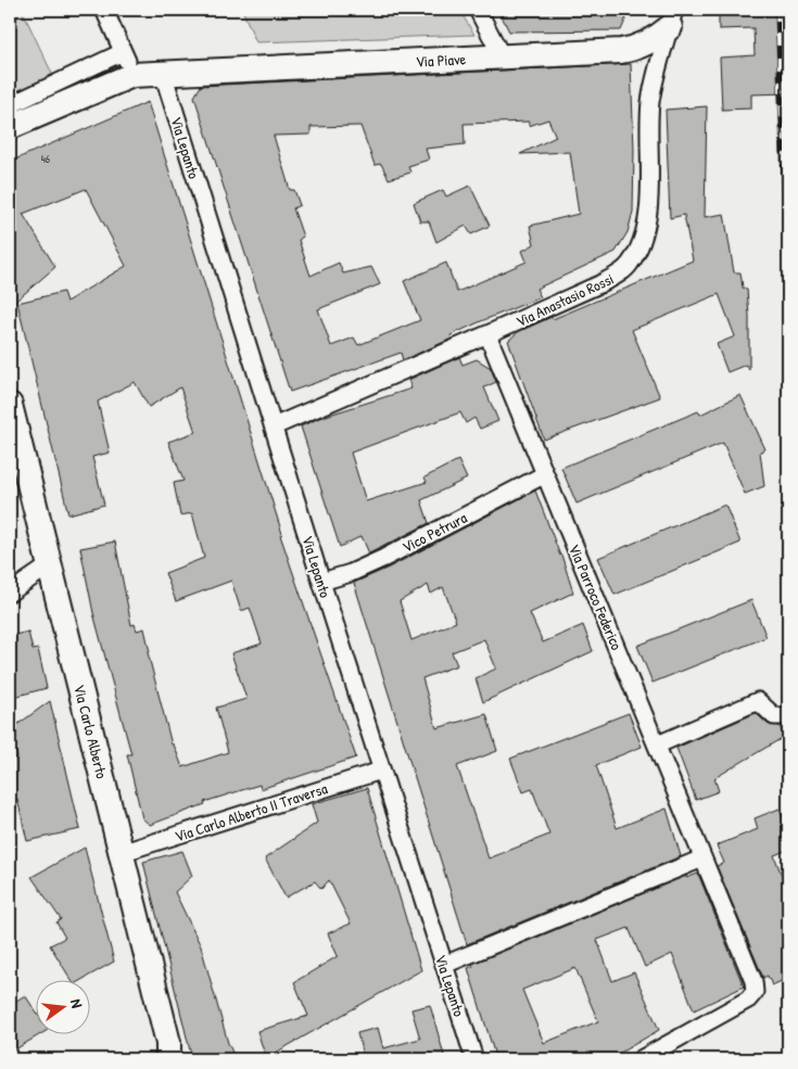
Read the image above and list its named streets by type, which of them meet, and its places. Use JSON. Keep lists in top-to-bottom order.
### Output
{
  "streets": {
    "street": [
      "Via Piave",
      "Via Lepanto",
      "Via Anastasio Rossi",
      "Vico Petrura",
      "Via Parroco Federico",
      "Via Carlo Alberto",
      "Via Carlo Alberto II Traversa"
    ]
  },
  "crossings": [
    ["Via Piave", "Via Lepanto"],
    ["Via Piave", "Via Anastasio Rossi"],
    ["Via Lepanto", "Via Anastasio Rossi"],
    ["Via Lepanto", "Vico Petrura"],
    ["Via Lepanto", "Via Carlo Alberto II Traversa"],
    ["Via Anastasio Rossi", "Via Parroco Federico"],
    ["Vico Petrura", "Via Parroco Federico"],
    ["Via Carlo Alberto", "Via Carlo Alberto II Traversa"]
  ],
  "house_numbers": ["46"],
  "north": "right"
}
